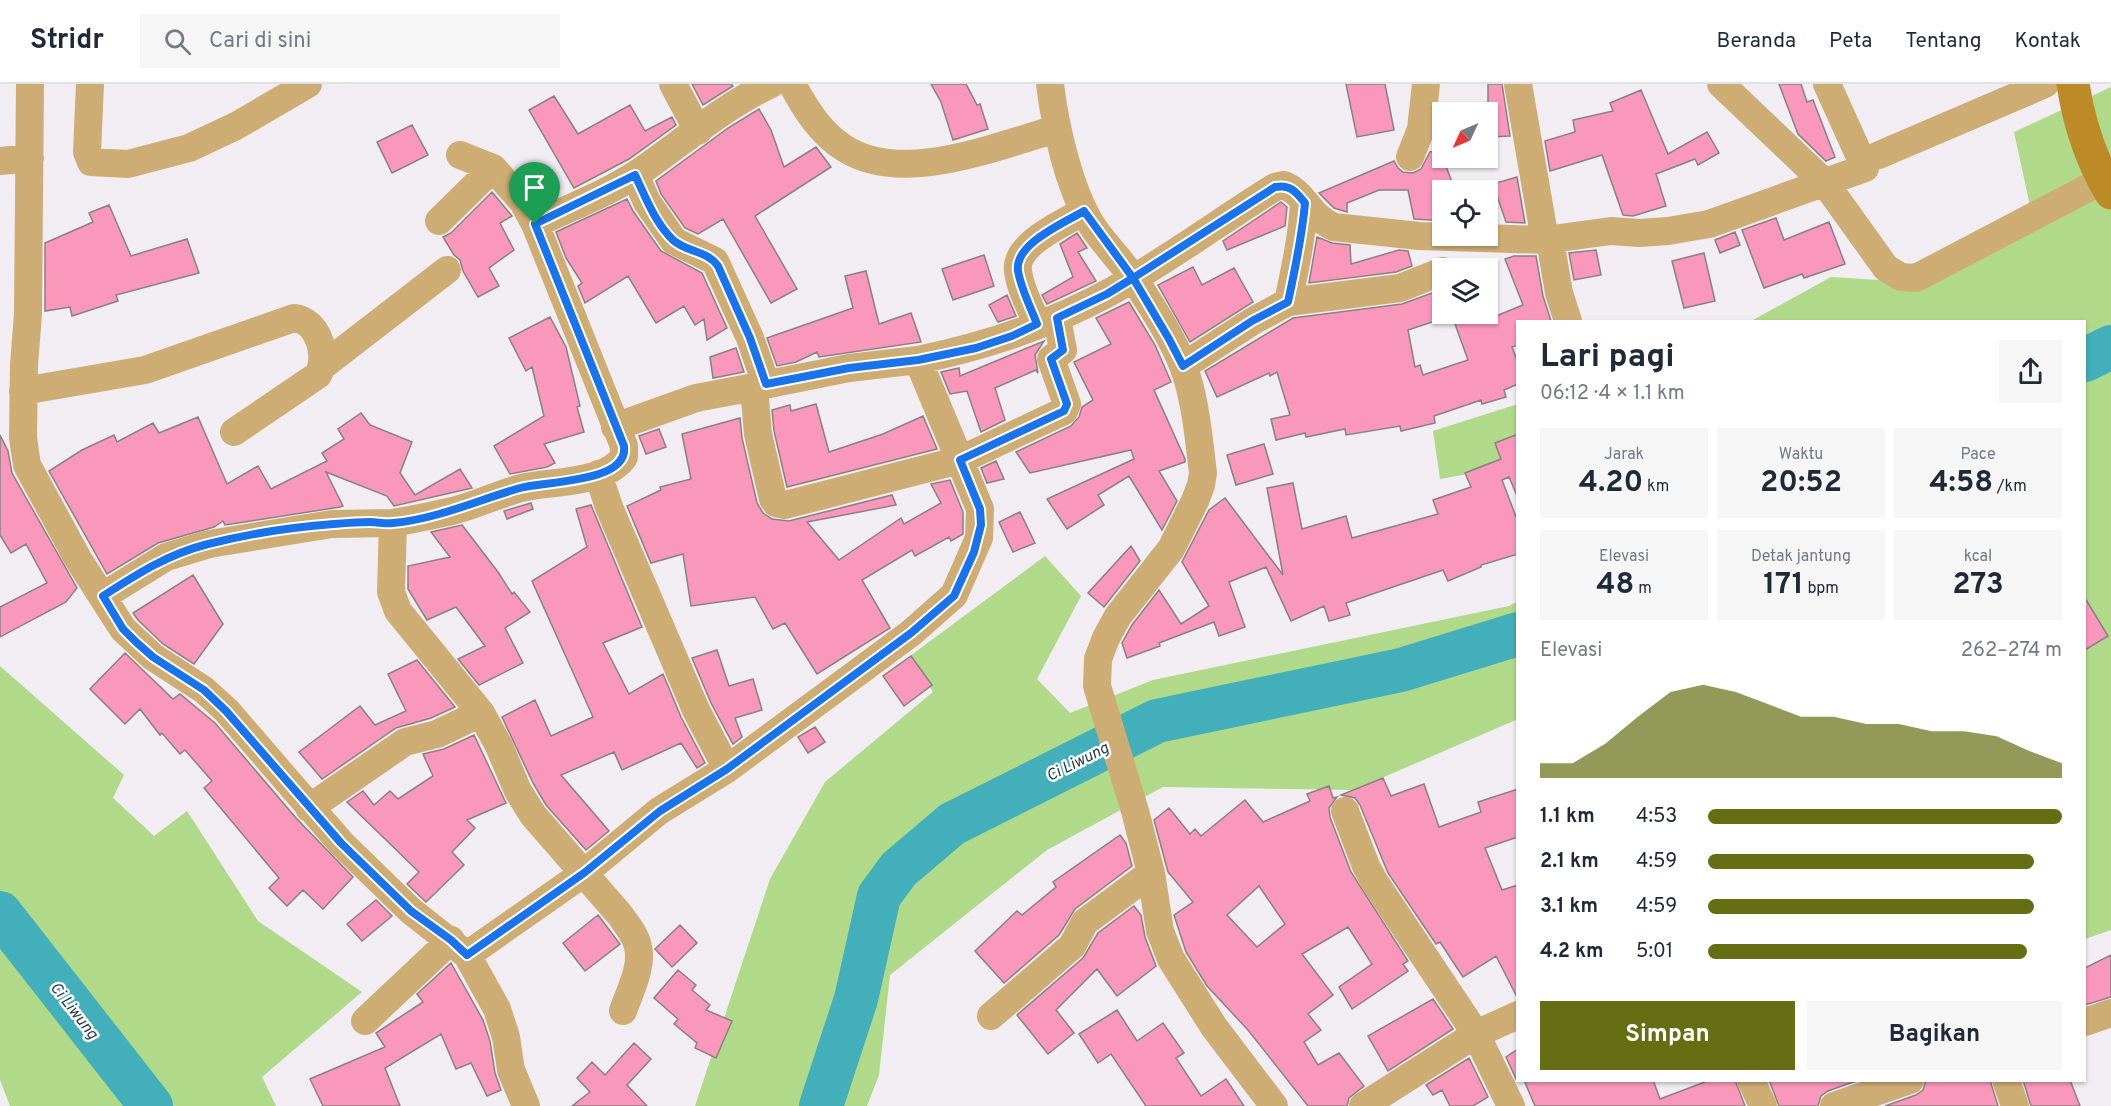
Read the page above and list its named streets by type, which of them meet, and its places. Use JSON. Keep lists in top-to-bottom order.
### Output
{
  "water": ["Ci Liwung"],
  "north": "bottom left",
  "page": {
    "header": "Stridr",
    "search": "Cari di sini",
    "nav": [
      "Beranda",
      "Peta",
      "Tentang",
      "Kontak"
    ],
    "heading": ["Lari pagi", "06:12 · 4 × 1.1 km"],
    "stats": [
      ["Jarak", "4.20 km"],
      ["Waktu", "20:52"],
      ["Pace", "4:58 /km"],
      ["Elevasi", "48 m"],
      ["Detak jantung", "171 bpm"],
      ["kcal", "273"]
    ],
    "chart": ["Elevasi", "262–274 m"],
    "list": [
      {
        "name": "1.1 km",
        "note": "4:53"
      },
      {
        "name": "2.1 km",
        "note": "4:59"
      },
      {
        "name": "3.1 km",
        "note": "4:59"
      },
      {
        "name": "4.2 km",
        "note": "5:01"
      }
    ],
    "buttons": ["Simpan", "Bagikan"]
  }
}
